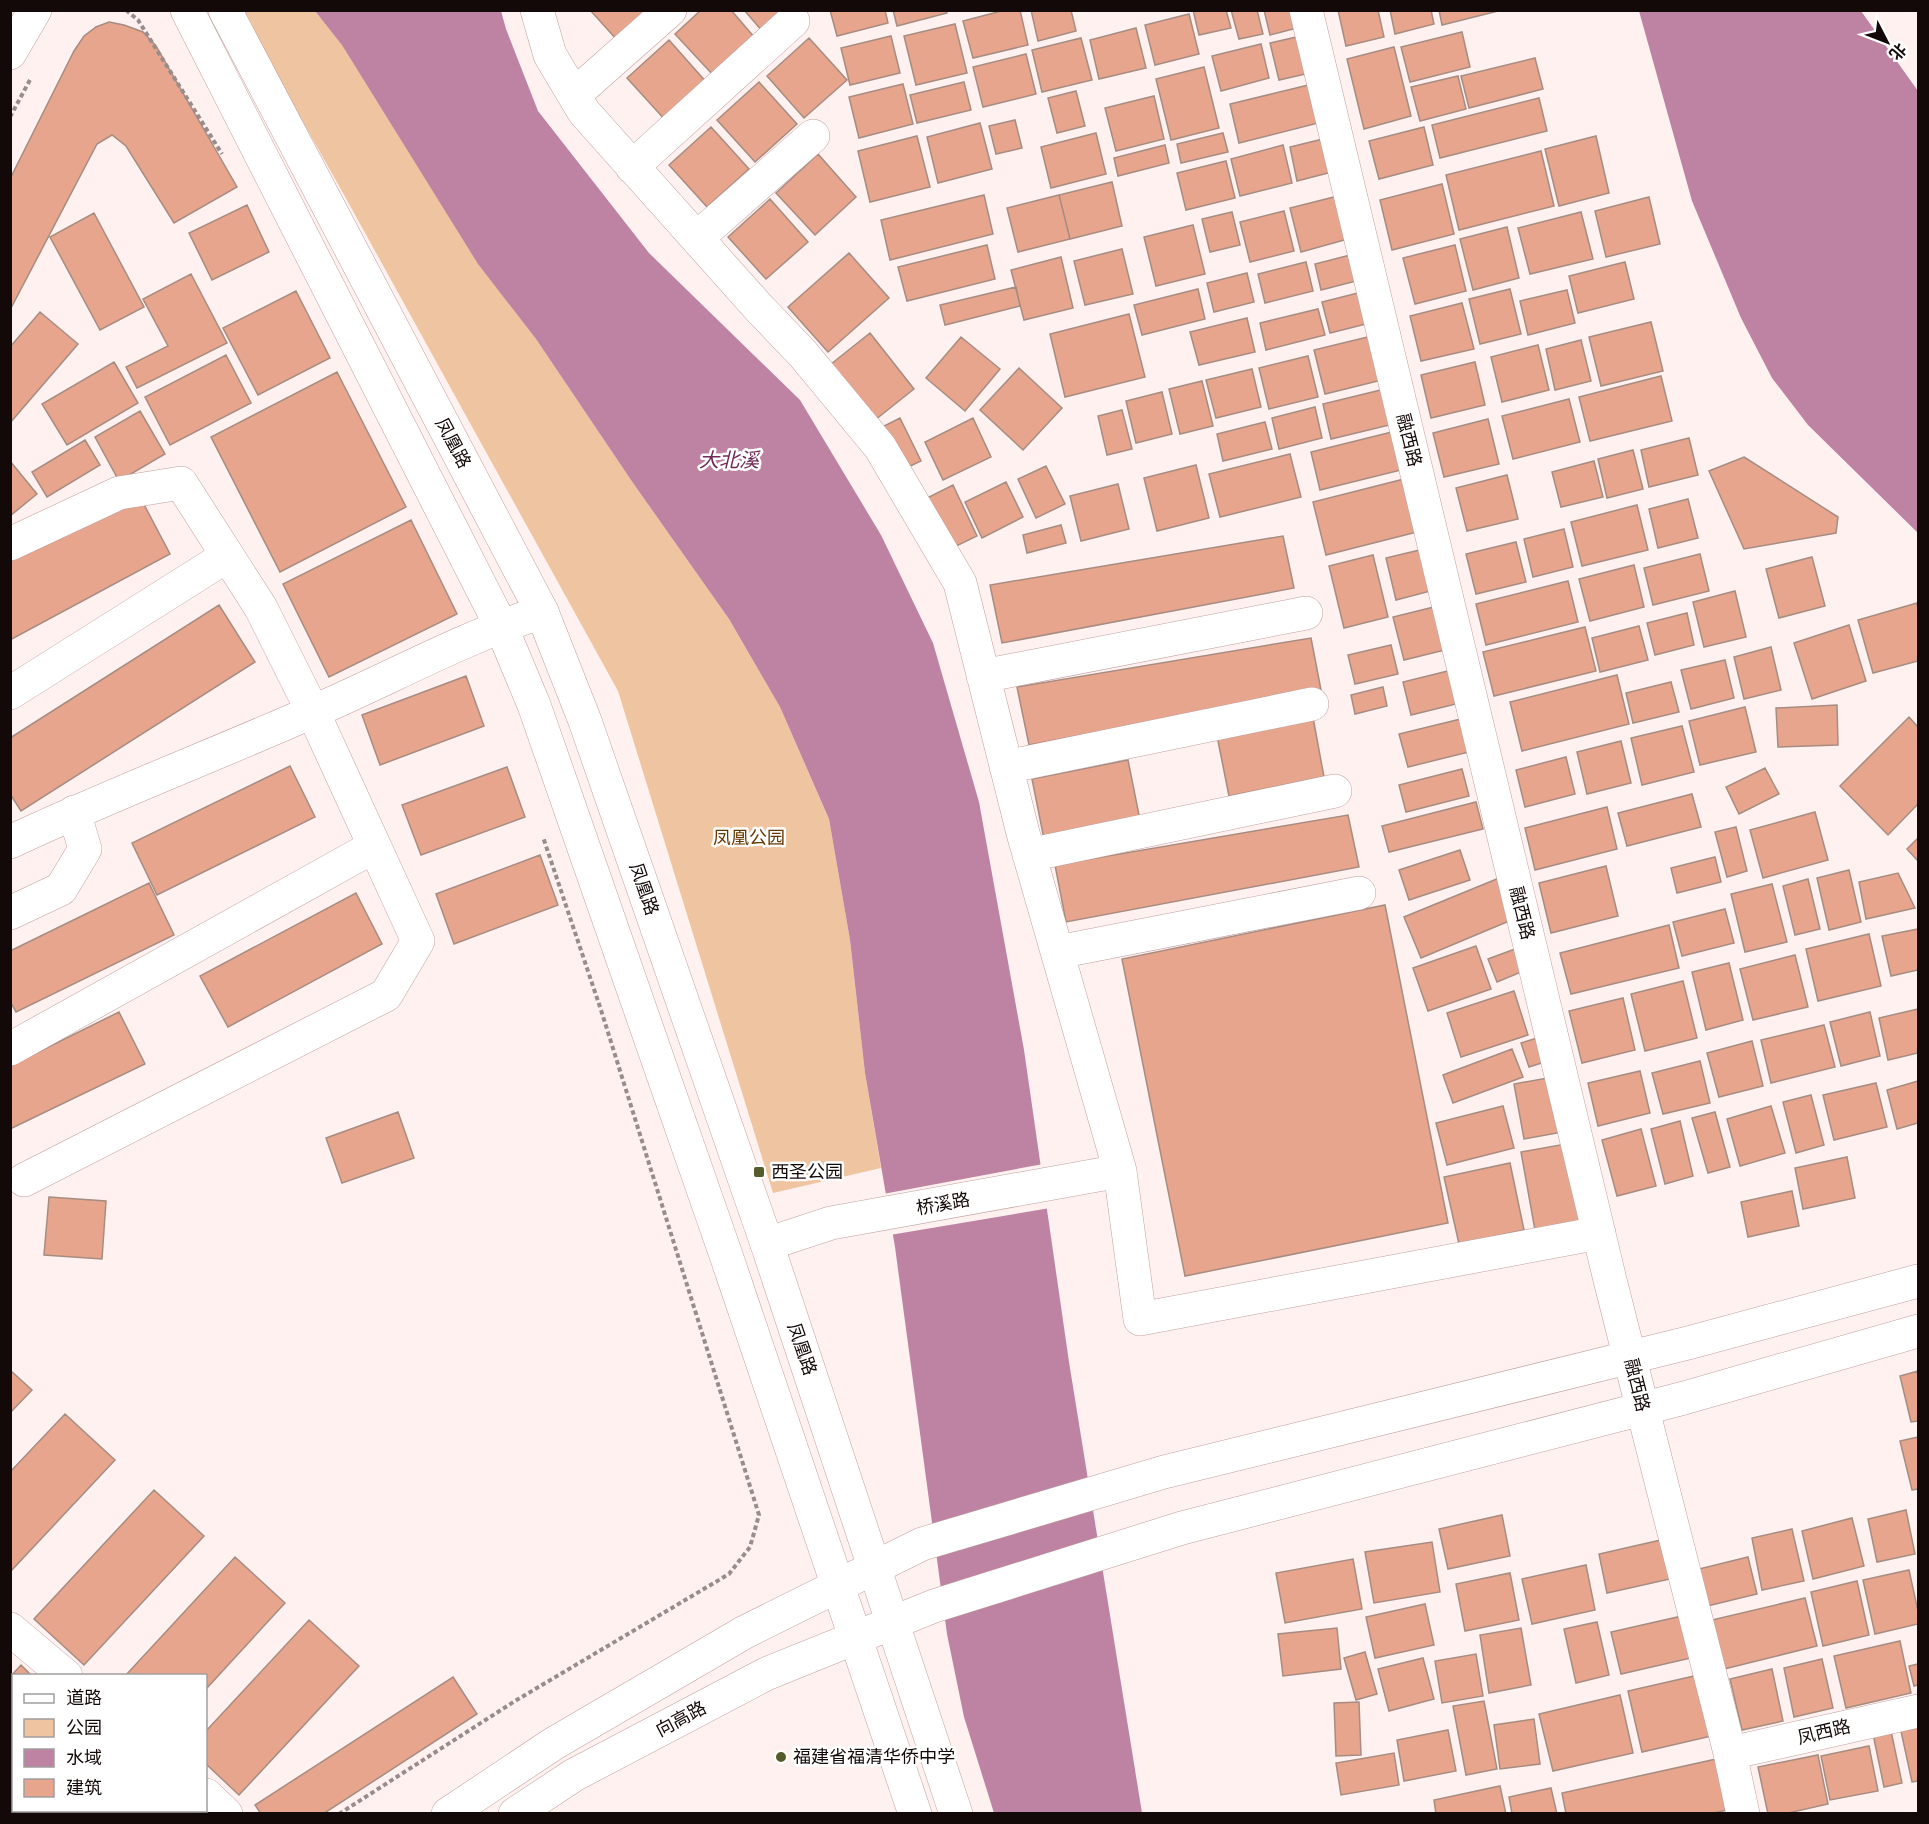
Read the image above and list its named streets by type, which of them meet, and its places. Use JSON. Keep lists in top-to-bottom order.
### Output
{
  "streets": {
    "street": [
      "融西路",
      "凤凰路",
      "桥溪路",
      "向高路",
      "凤西路"
    ]
  },
  "crossings": [
    ["融西路", "向高路"],
    ["融西路", "凤西路"],
    ["凤凰路", "桥溪路"],
    ["凤凰路", "向高路"]
  ],
  "water": ["大北溪"],
  "parks": ["凤凰公园"],
  "places": {
    "transit": ["西圣公园"],
    "other": ["福建省福清华侨中学"]
  },
  "legend": [
    "道路",
    "公园",
    "水域",
    "建筑"
  ],
  "north": "bottom right"
}
